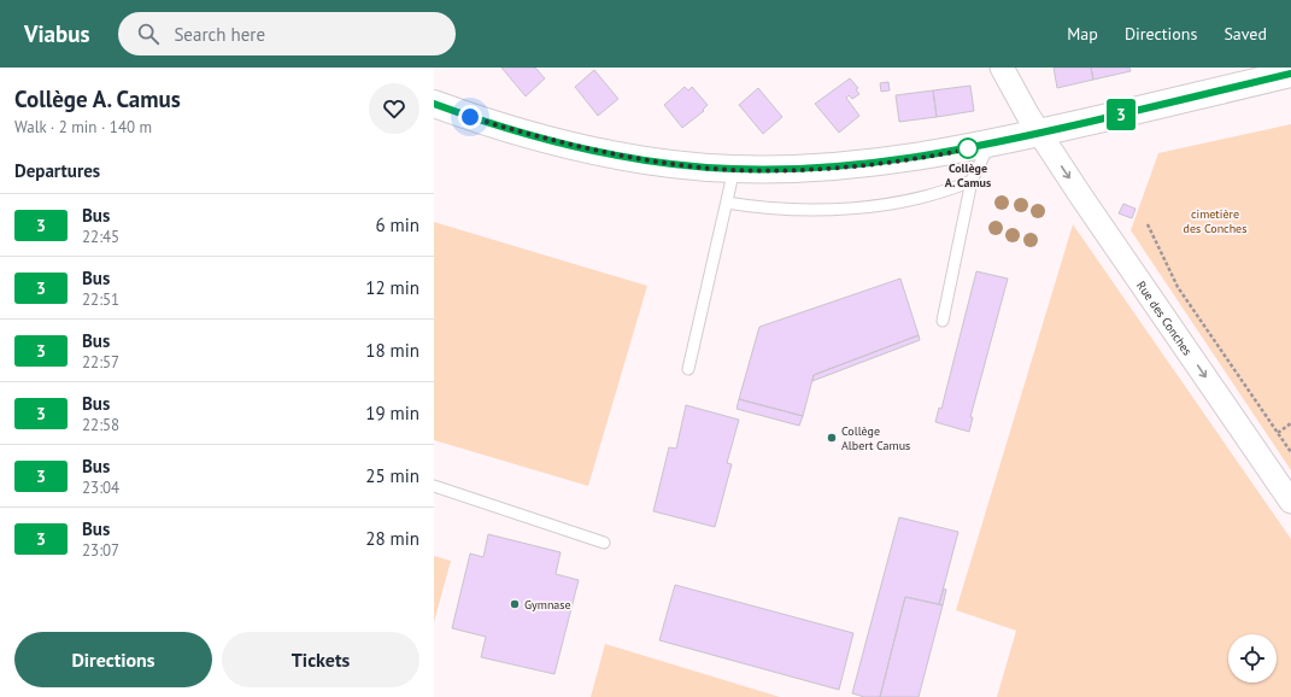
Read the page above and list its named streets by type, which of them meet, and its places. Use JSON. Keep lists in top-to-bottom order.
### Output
{
  "streets": {
    "street": ["Rue des Conches"]
  },
  "one_way": ["Rue des Conches"],
  "parks": ["cimetière des Conches"],
  "places": ["Collège A. Camus", "Collège Albert Camus", "Gymnase"],
  "lines": ["bus line 3"],
  "page": {
    "header": "Viabus",
    "search": "Search here",
    "nav": ["Map", "Directions", "Saved"],
    "heading": [
      ["Collège A. Camus", "Walk · 2 min · 140 m"],
      "Departures"
    ],
    "on_map": "3",
    "list": [
      {
        "mark": "3",
        "name": "Bus",
        "note": "22:45",
        "value": "6 min"
      },
      {
        "mark": "3",
        "name": "Bus",
        "note": "22:51",
        "value": "12 min"
      },
      {
        "mark": "3",
        "name": "Bus",
        "note": "22:57",
        "value": "18 min"
      },
      {
        "mark": "3",
        "name": "Bus",
        "note": "22:58",
        "value": "19 min"
      },
      {
        "mark": "3",
        "name": "Bus",
        "note": "23:04",
        "value": "25 min"
      },
      {
        "mark": "3",
        "name": "Bus",
        "note": "23:07",
        "value": "28 min"
      }
    ],
    "buttons": ["Directions", "Tickets"]
  }
}
